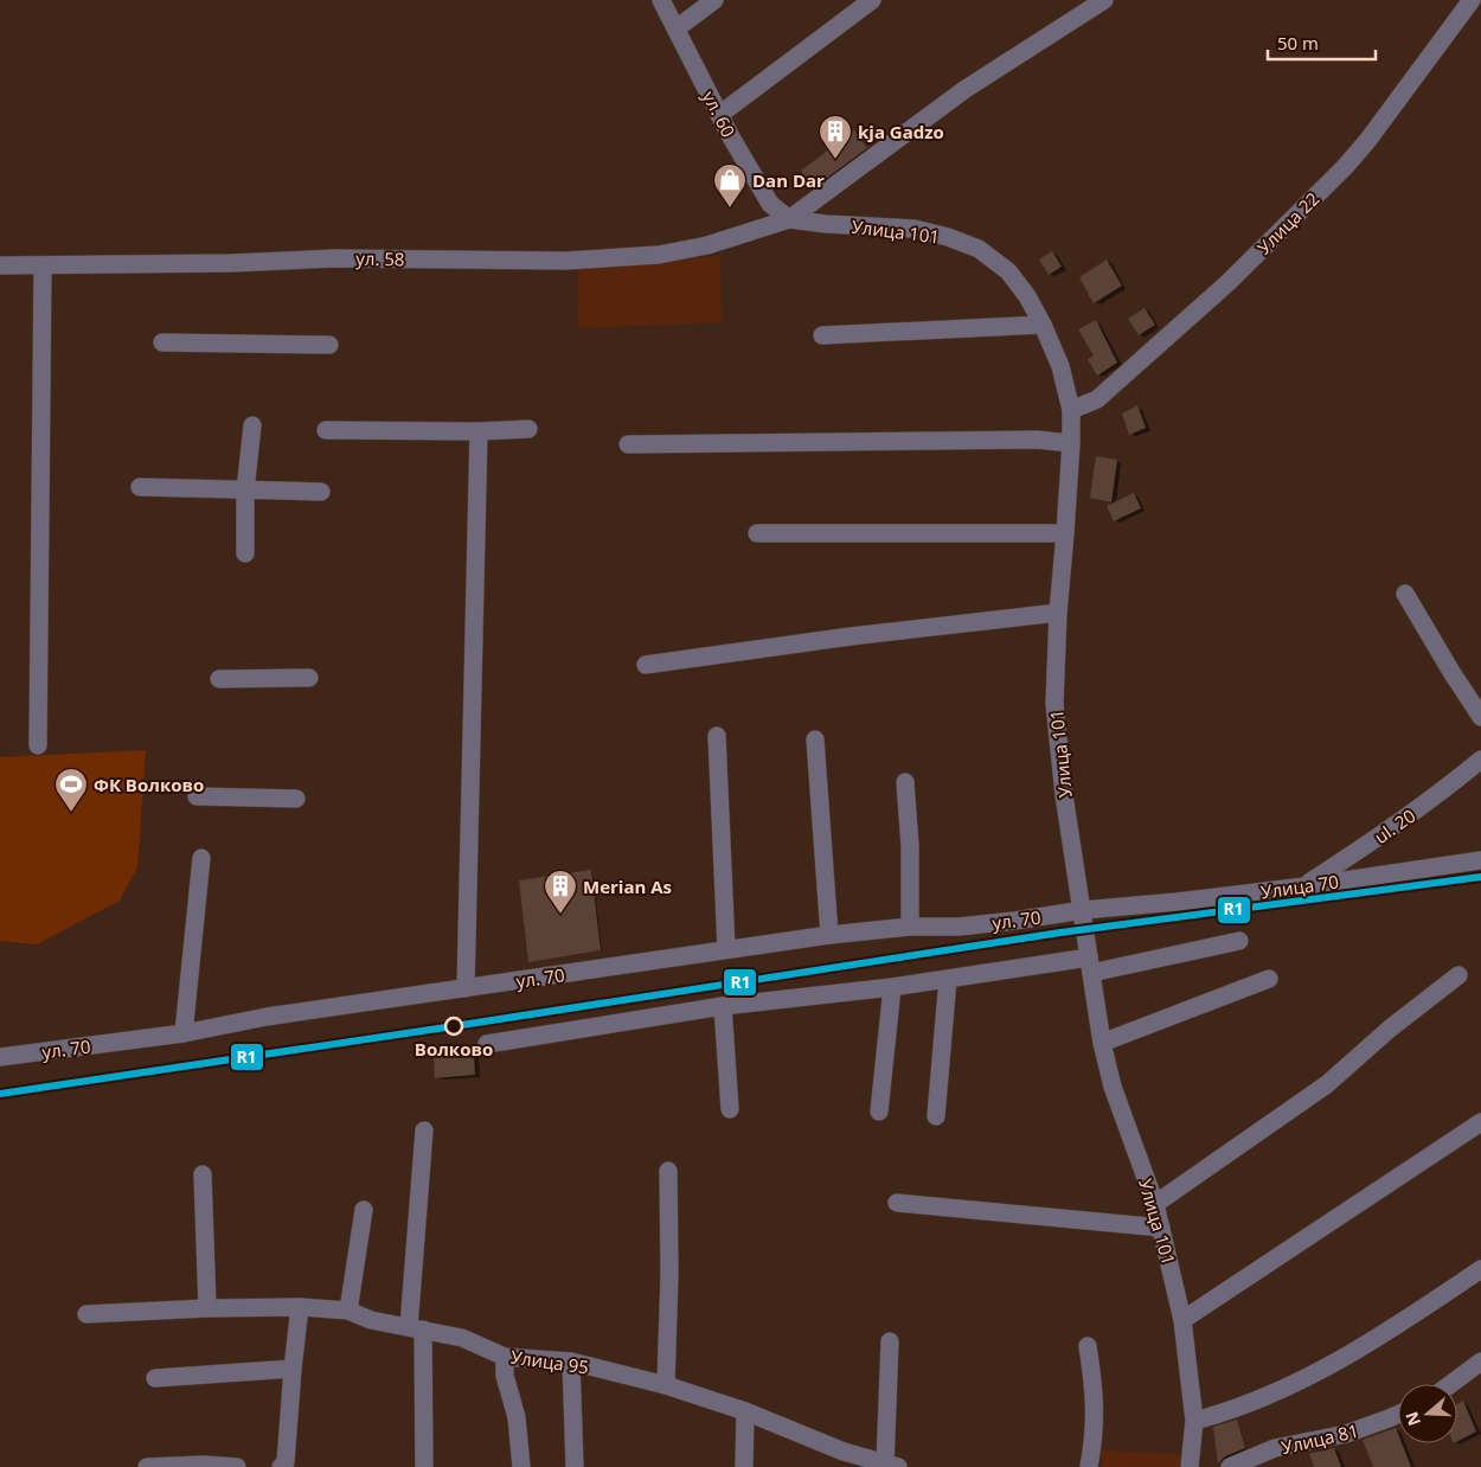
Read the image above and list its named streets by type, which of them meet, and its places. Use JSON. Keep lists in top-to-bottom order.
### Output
{
  "streets": {
    "street": [
      "ул. 60",
      "Улица 22",
      "Улица 101",
      "ул. 58",
      "ul. 20",
      "Улица 70",
      "ул. 70",
      "Улица 95",
      "Улица 81"
    ]
  },
  "crossings": [
    ["ул. 60", "Улица 101"],
    ["ул. 60", "ул. 58"],
    ["Улица 22", "Улица 101"],
    ["Улица 101", "ул. 58"],
    ["Улица 101", "Улица 70"],
    ["Улица 101", "ул. 70"],
    ["ul. 20", "Улица 70"],
    ["Улица 70", "ул. 70"]
  ],
  "places": {
    "building": ["kja Gadzo", "Merian As"],
    "shop": ["Dan Dar"],
    "sports": ["ФК Волково"],
    "other": ["Волково"]
  },
  "lines": ["transit line R1"],
  "scale_bar": "50 m",
  "north": "left"
}
